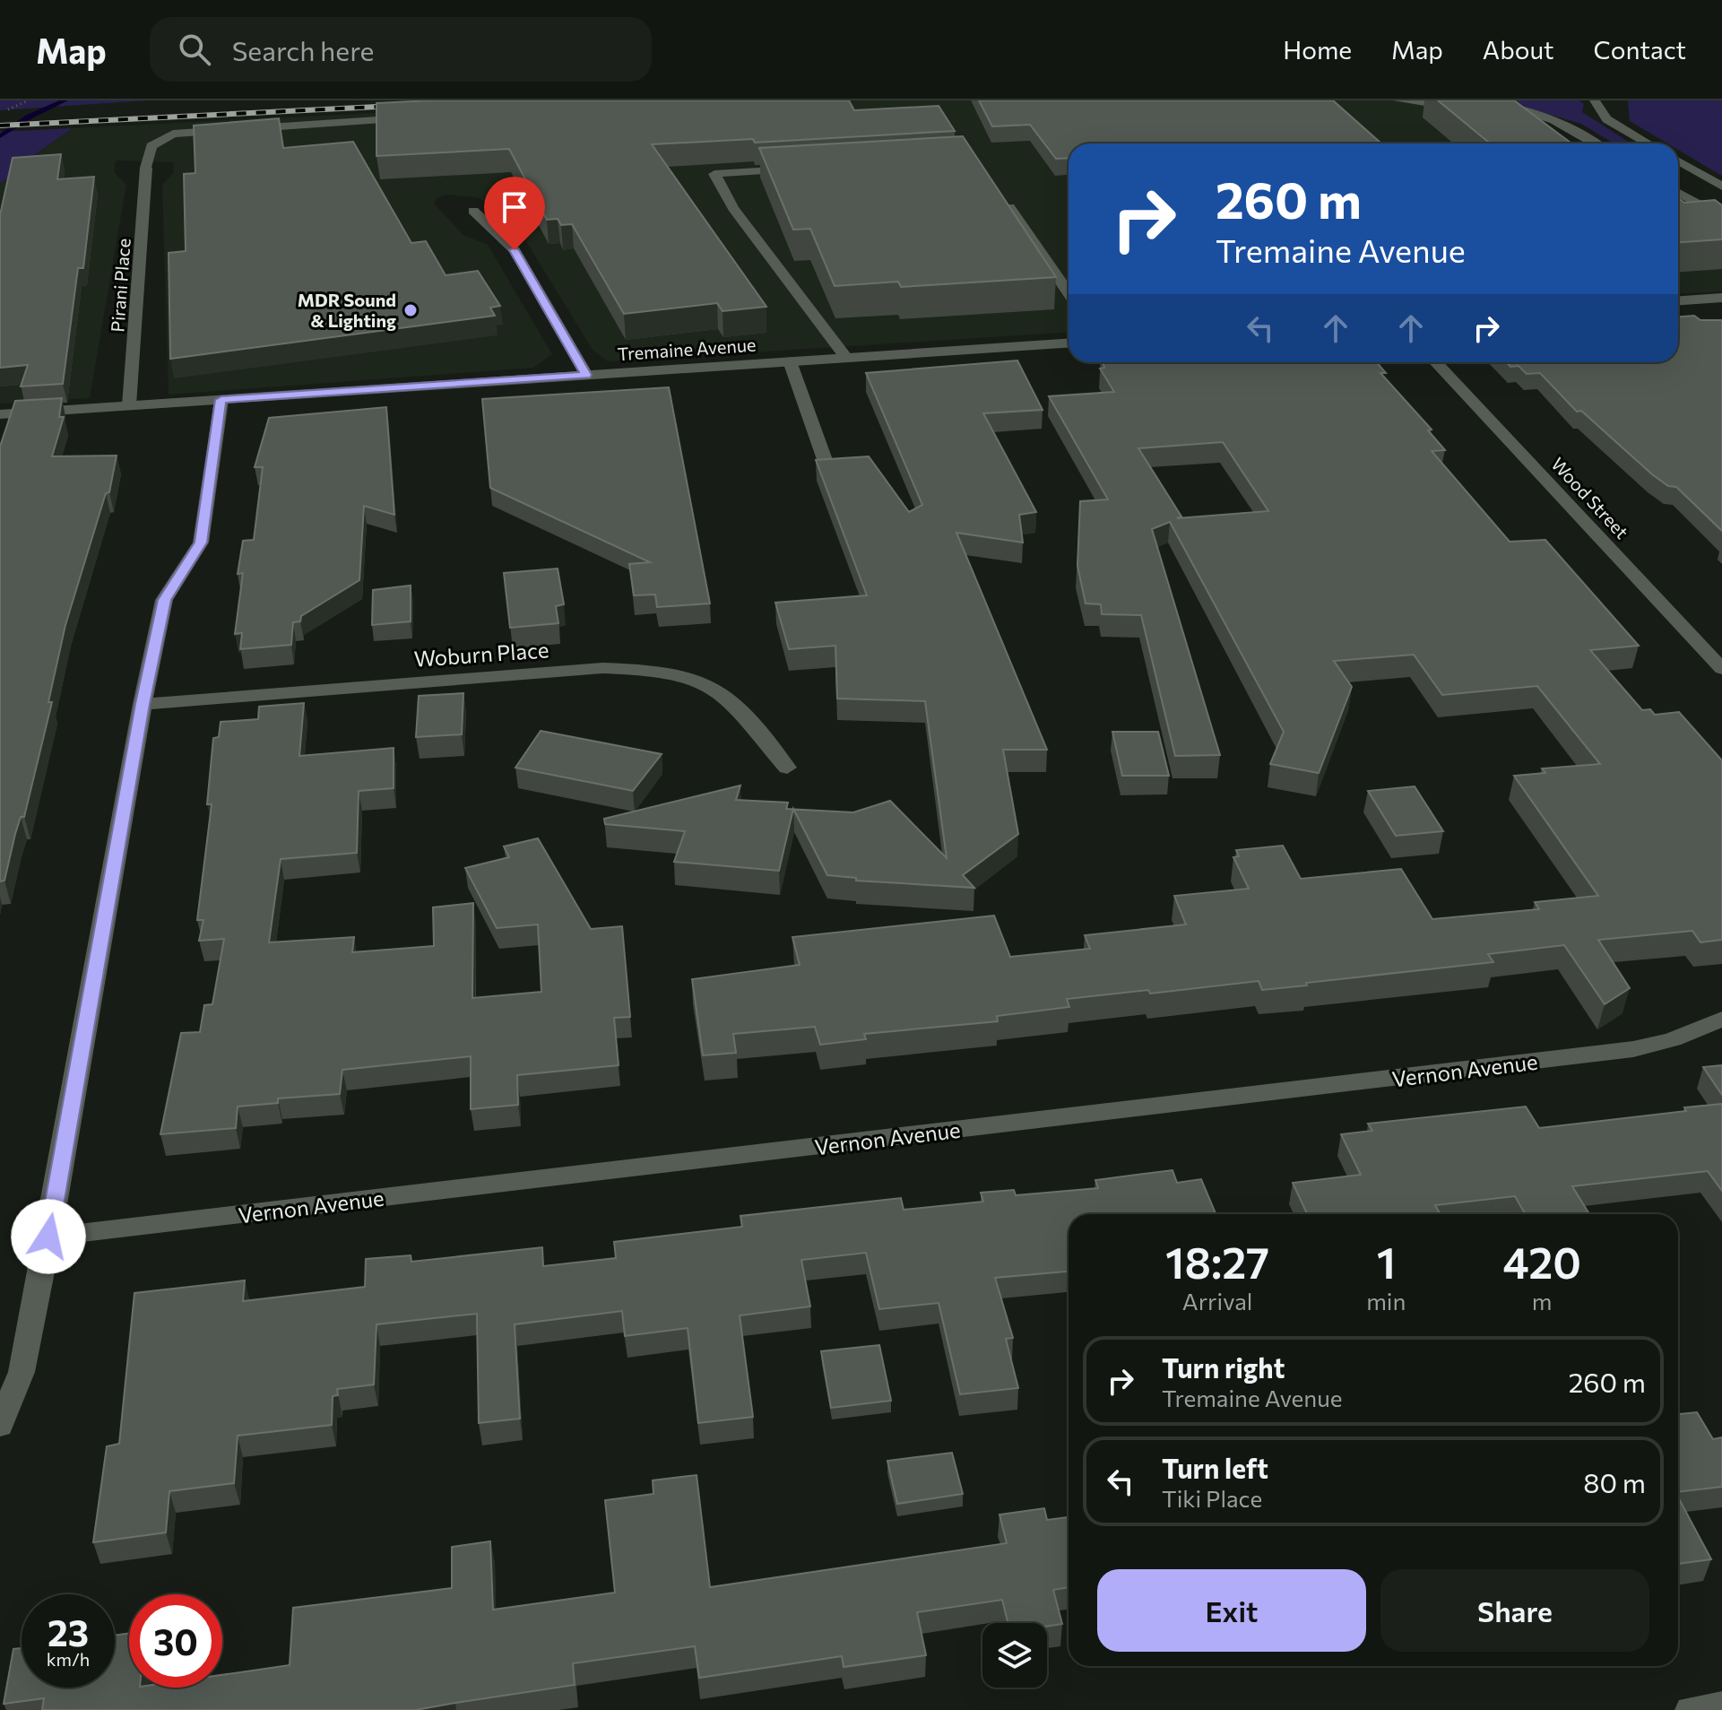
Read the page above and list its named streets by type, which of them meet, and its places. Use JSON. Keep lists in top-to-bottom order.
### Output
{
  "streets": {
    "street": [
      "Pirani Place",
      "Tremaine Avenue",
      "Wood Street",
      "Woburn Place",
      "Vernon Avenue"
    ]
  },
  "crossings": [
    ["Pirani Place", "Tremaine Avenue"]
  ],
  "places": ["MDR Sound & Lighting"],
  "page": {
    "header": "Map",
    "search": "Search here",
    "nav": [
      "Home",
      "Map",
      "About",
      "Contact"
    ],
    "turn": ["260 m", "Tremaine Avenue"],
    "eta": [
      "18:27",
      "Arrival",
      "1",
      "min",
      "420",
      "m"
    ],
    "list": [
      {
        "name": "Turn right",
        "note": "Tremaine Avenue",
        "value": "260 m"
      },
      {
        "name": "Turn left",
        "note": "Tiki Place",
        "value": "80 m"
      }
    ],
    "buttons": ["Exit", "Share"],
    "speed": "23 km/h",
    "limit": "30"
  }
}
